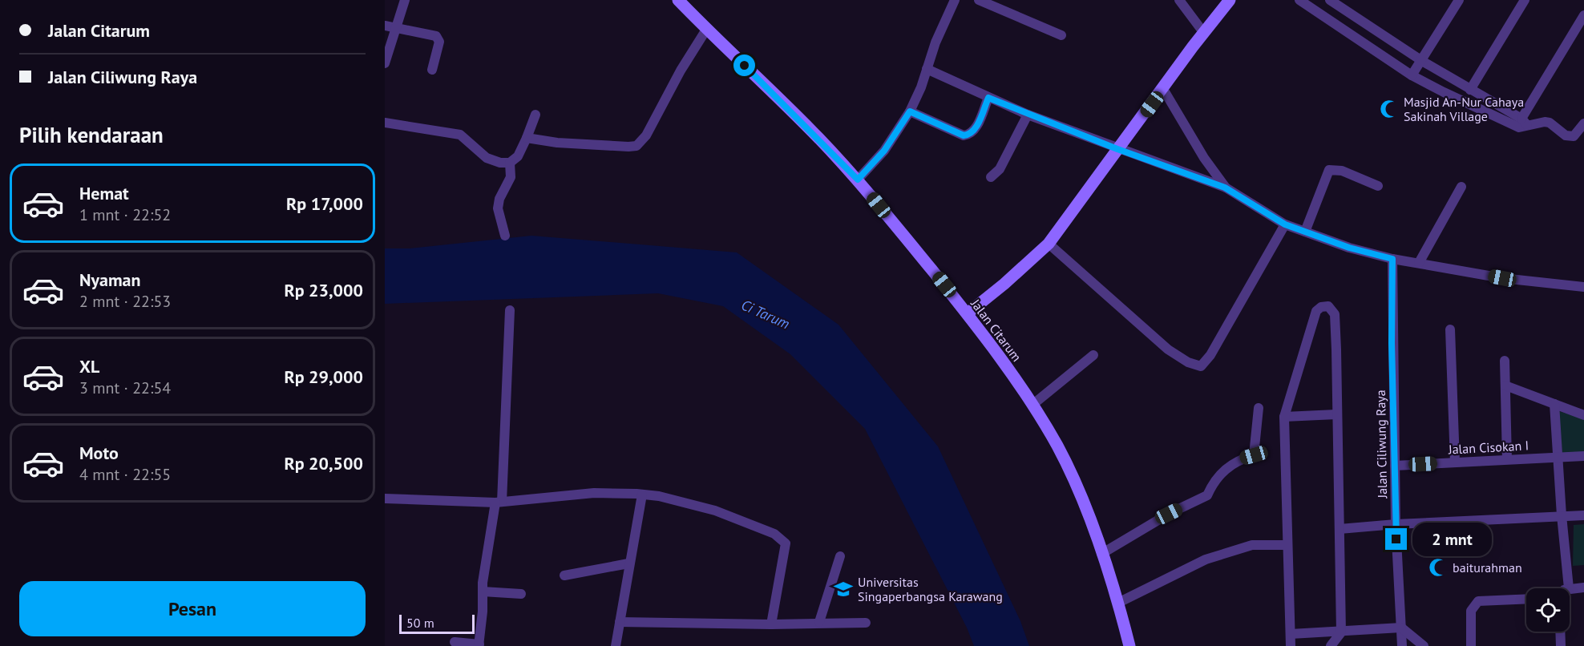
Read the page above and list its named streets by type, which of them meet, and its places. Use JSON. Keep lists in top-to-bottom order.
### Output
{
  "streets": {
    "street": ["Jalan Citarum", "Jalan Ciliwung Raya", "Jalan Cisokan I"]
  },
  "crossings": [
    ["Jalan Ciliwung Raya", "Jalan Cisokan I"]
  ],
  "water": ["Ci Tarum"],
  "places": {
    "mosque": ["Masjid An-Nur Cahaya Sakinah Village", "baiturahman"],
    "school or university": ["Universitas Singaperbangsa Karawang"]
  },
  "scale_bar": "50 m",
  "page": {
    "banner": ["Jalan Citarum", "Jalan Ciliwung Raya"],
    "heading": "Pilih kendaraan",
    "list": [
      {
        "name": "Hemat",
        "note": "1 mnt · 22:52",
        "value": "Rp 17,000"
      },
      {
        "name": "Nyaman",
        "note": "2 mnt · 22:53",
        "value": "Rp 23,000"
      },
      {
        "name": "XL",
        "note": "3 mnt · 22:54",
        "value": "Rp 29,000"
      },
      {
        "name": "Moto",
        "note": "4 mnt · 22:55",
        "value": "Rp 20,500"
      }
    ],
    "bubble": "2 mnt",
    "buttons": "Pesan",
    "scale": "50 m"
  }
}
